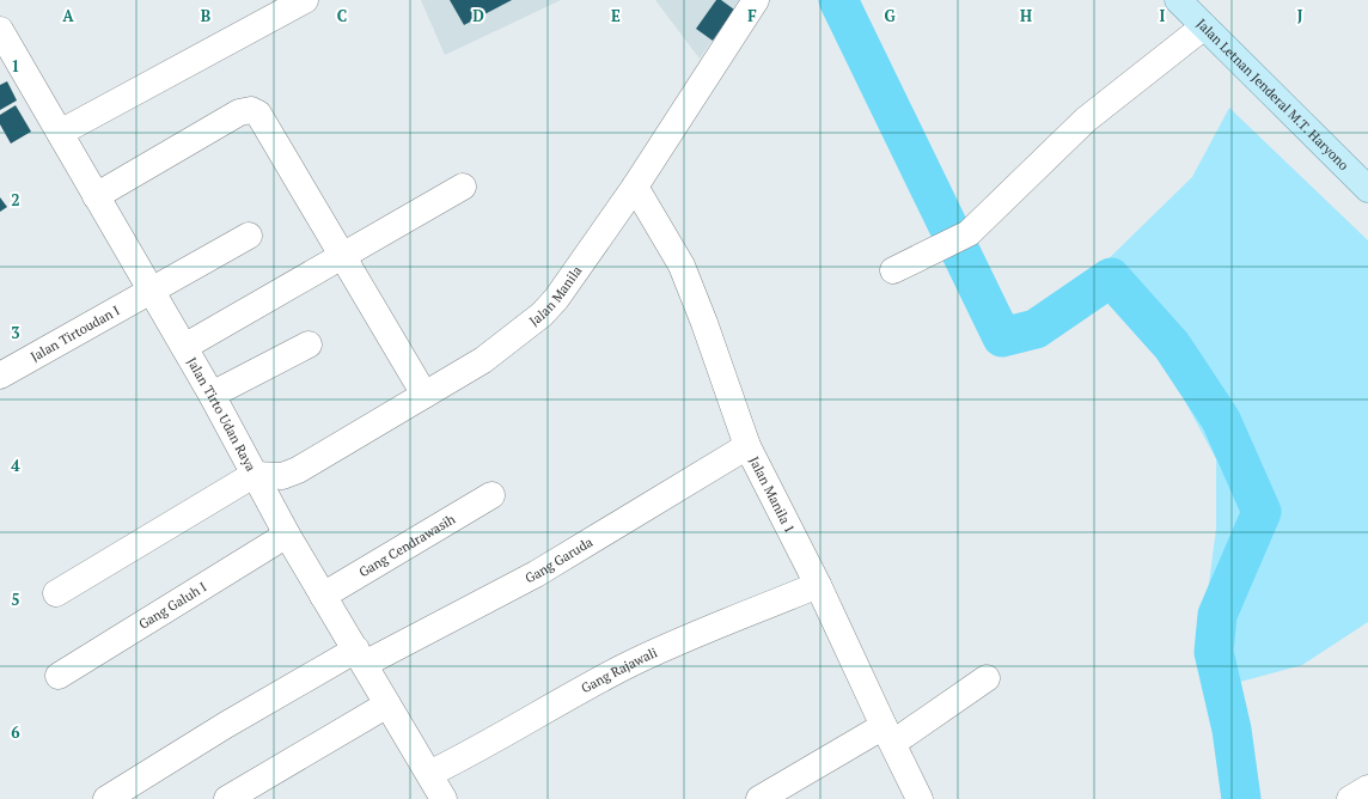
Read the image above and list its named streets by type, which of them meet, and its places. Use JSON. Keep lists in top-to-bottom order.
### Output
{
  "streets": {
    "main road": ["Jalan Letnan Jenderal M.T. Haryono"],
    "street": [
      "Jalan Manila",
      "Jalan Tirtoudan I",
      "Jalan Tirto Udan Raya",
      "Jalan Manila 1",
      "Gang Cendrawasih",
      "Gang Garuda",
      "Gang Galuh I",
      "Gang Rajawali"
    ]
  },
  "crossings": [
    ["Jalan Manila", "Jalan Tirto Udan Raya"],
    ["Jalan Manila", "Jalan Manila 1"],
    ["Jalan Tirtoudan I", "Jalan Tirto Udan Raya"],
    ["Jalan Tirto Udan Raya", "Gang Cendrawasih"],
    ["Jalan Tirto Udan Raya", "Gang Garuda"],
    ["Jalan Tirto Udan Raya", "Gang Galuh I"],
    ["Jalan Tirto Udan Raya", "Gang Rajawali"],
    ["Jalan Manila 1", "Gang Garuda"],
    ["Jalan Manila 1", "Gang Rajawali"]
  ],
  "grid": {
    "columns": [
      "A",
      "B",
      "C",
      "D",
      "E",
      "F",
      "G",
      "H",
      "I",
      "J"
    ],
    "rows": [
      "1",
      "2",
      "3",
      "4",
      "5",
      "6"
    ]
  }
}
